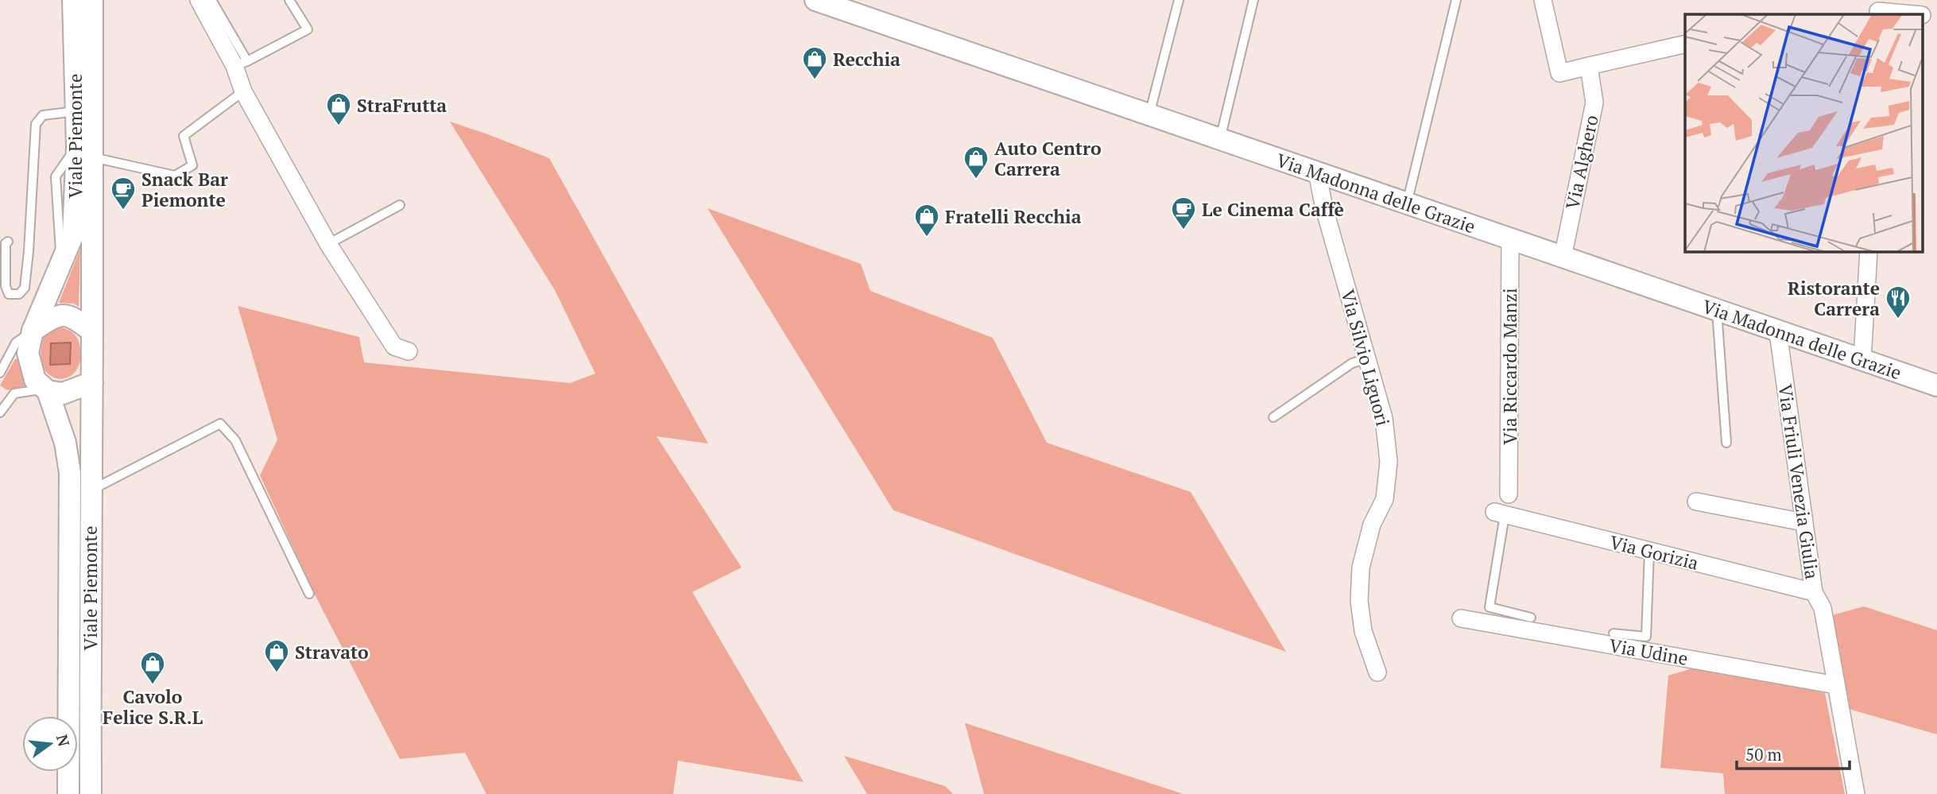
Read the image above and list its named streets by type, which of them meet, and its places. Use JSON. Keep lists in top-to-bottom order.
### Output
{
  "streets": {
    "street": [
      "Viale Piemonte",
      "Via Alghero",
      "Via Madonna delle Grazie",
      "Via Silvio Liguori",
      "Via Riccardo Manzi",
      "Via Friuli Venezia Giulia",
      "Via Gorizia",
      "Via Udine"
    ]
  },
  "crossings": [
    ["Via Alghero", "Via Madonna delle Grazie"],
    ["Via Madonna delle Grazie", "Via Silvio Liguori"],
    ["Via Madonna delle Grazie", "Via Riccardo Manzi"],
    ["Via Madonna delle Grazie", "Via Friuli Venezia Giulia"],
    ["Via Friuli Venezia Giulia", "Via Gorizia"],
    ["Via Friuli Venezia Giulia", "Via Udine"]
  ],
  "places": {
    "shop": [
      "Recchia",
      "StraFrutta",
      "Auto Centro Carrera",
      "Fratelli Recchia",
      "Stravato",
      "Cavolo Felice S.R.L"
    ],
    "cafe": ["Snack Bar Piemonte", "Le Cinema Caffè"],
    "restaurant": ["Ristorante Carrera"]
  },
  "scale_bar": "50 m",
  "north": "right"
}
